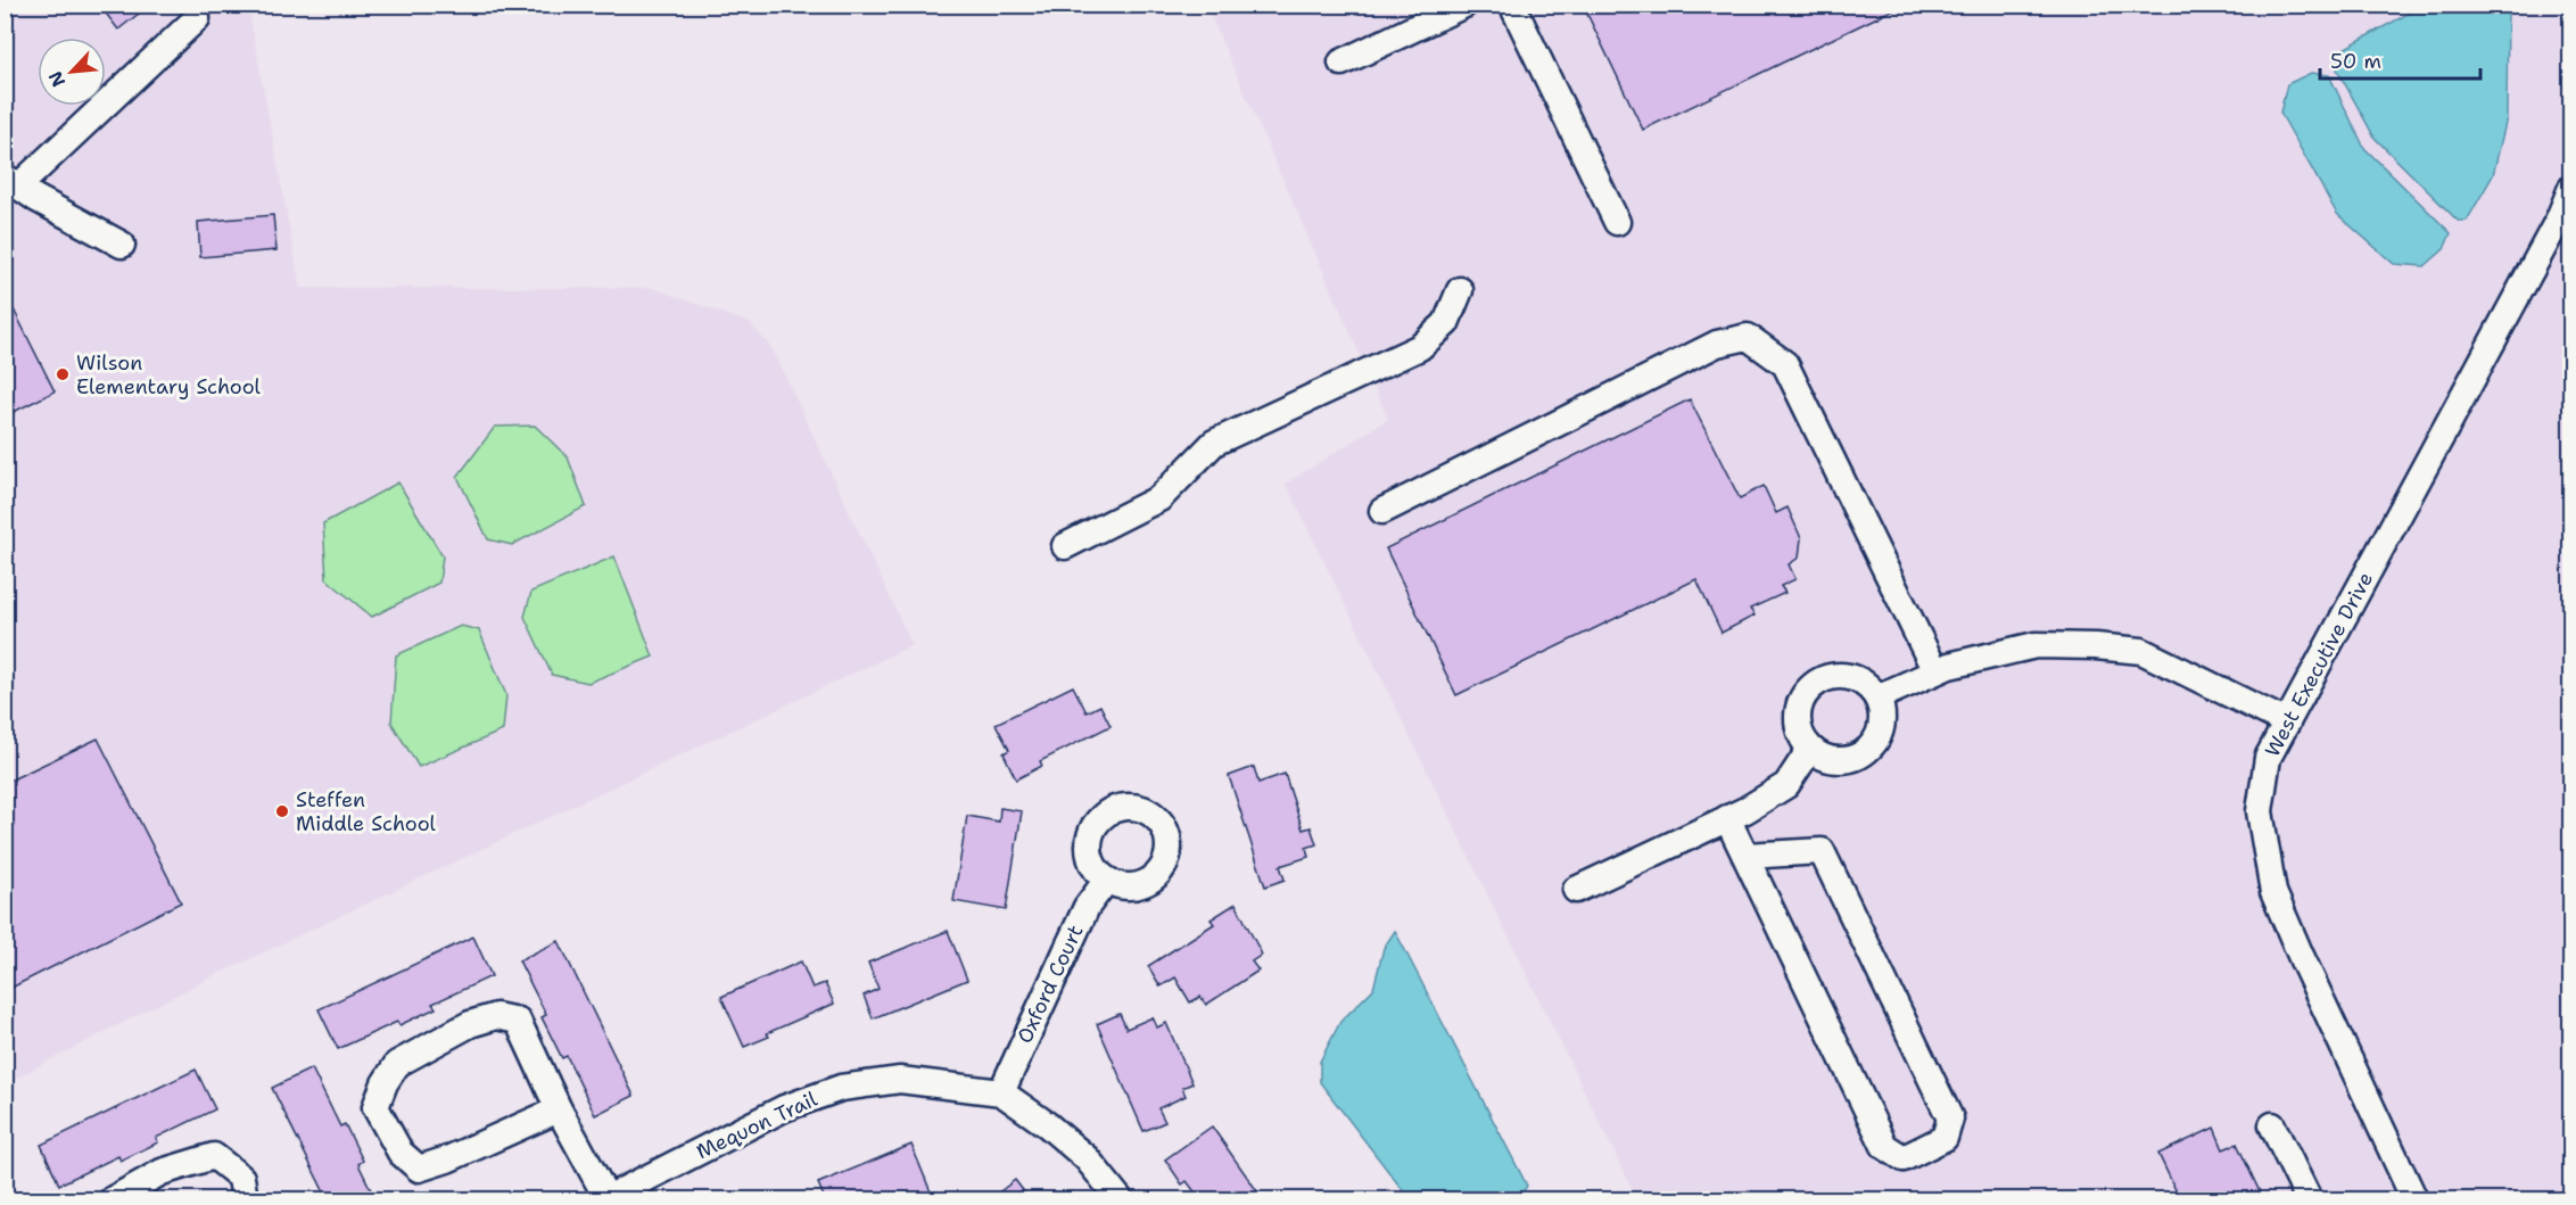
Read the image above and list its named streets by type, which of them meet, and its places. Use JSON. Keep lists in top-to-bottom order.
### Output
{
  "streets": {
    "street": ["West Executive Drive", "Oxford Court", "Mequon Trail"]
  },
  "crossings": [
    ["Oxford Court", "Mequon Trail"]
  ],
  "places": ["Wilson Elementary School", "Steffen Middle School"],
  "scale_bar": "50 m",
  "north": "bottom left"
}
